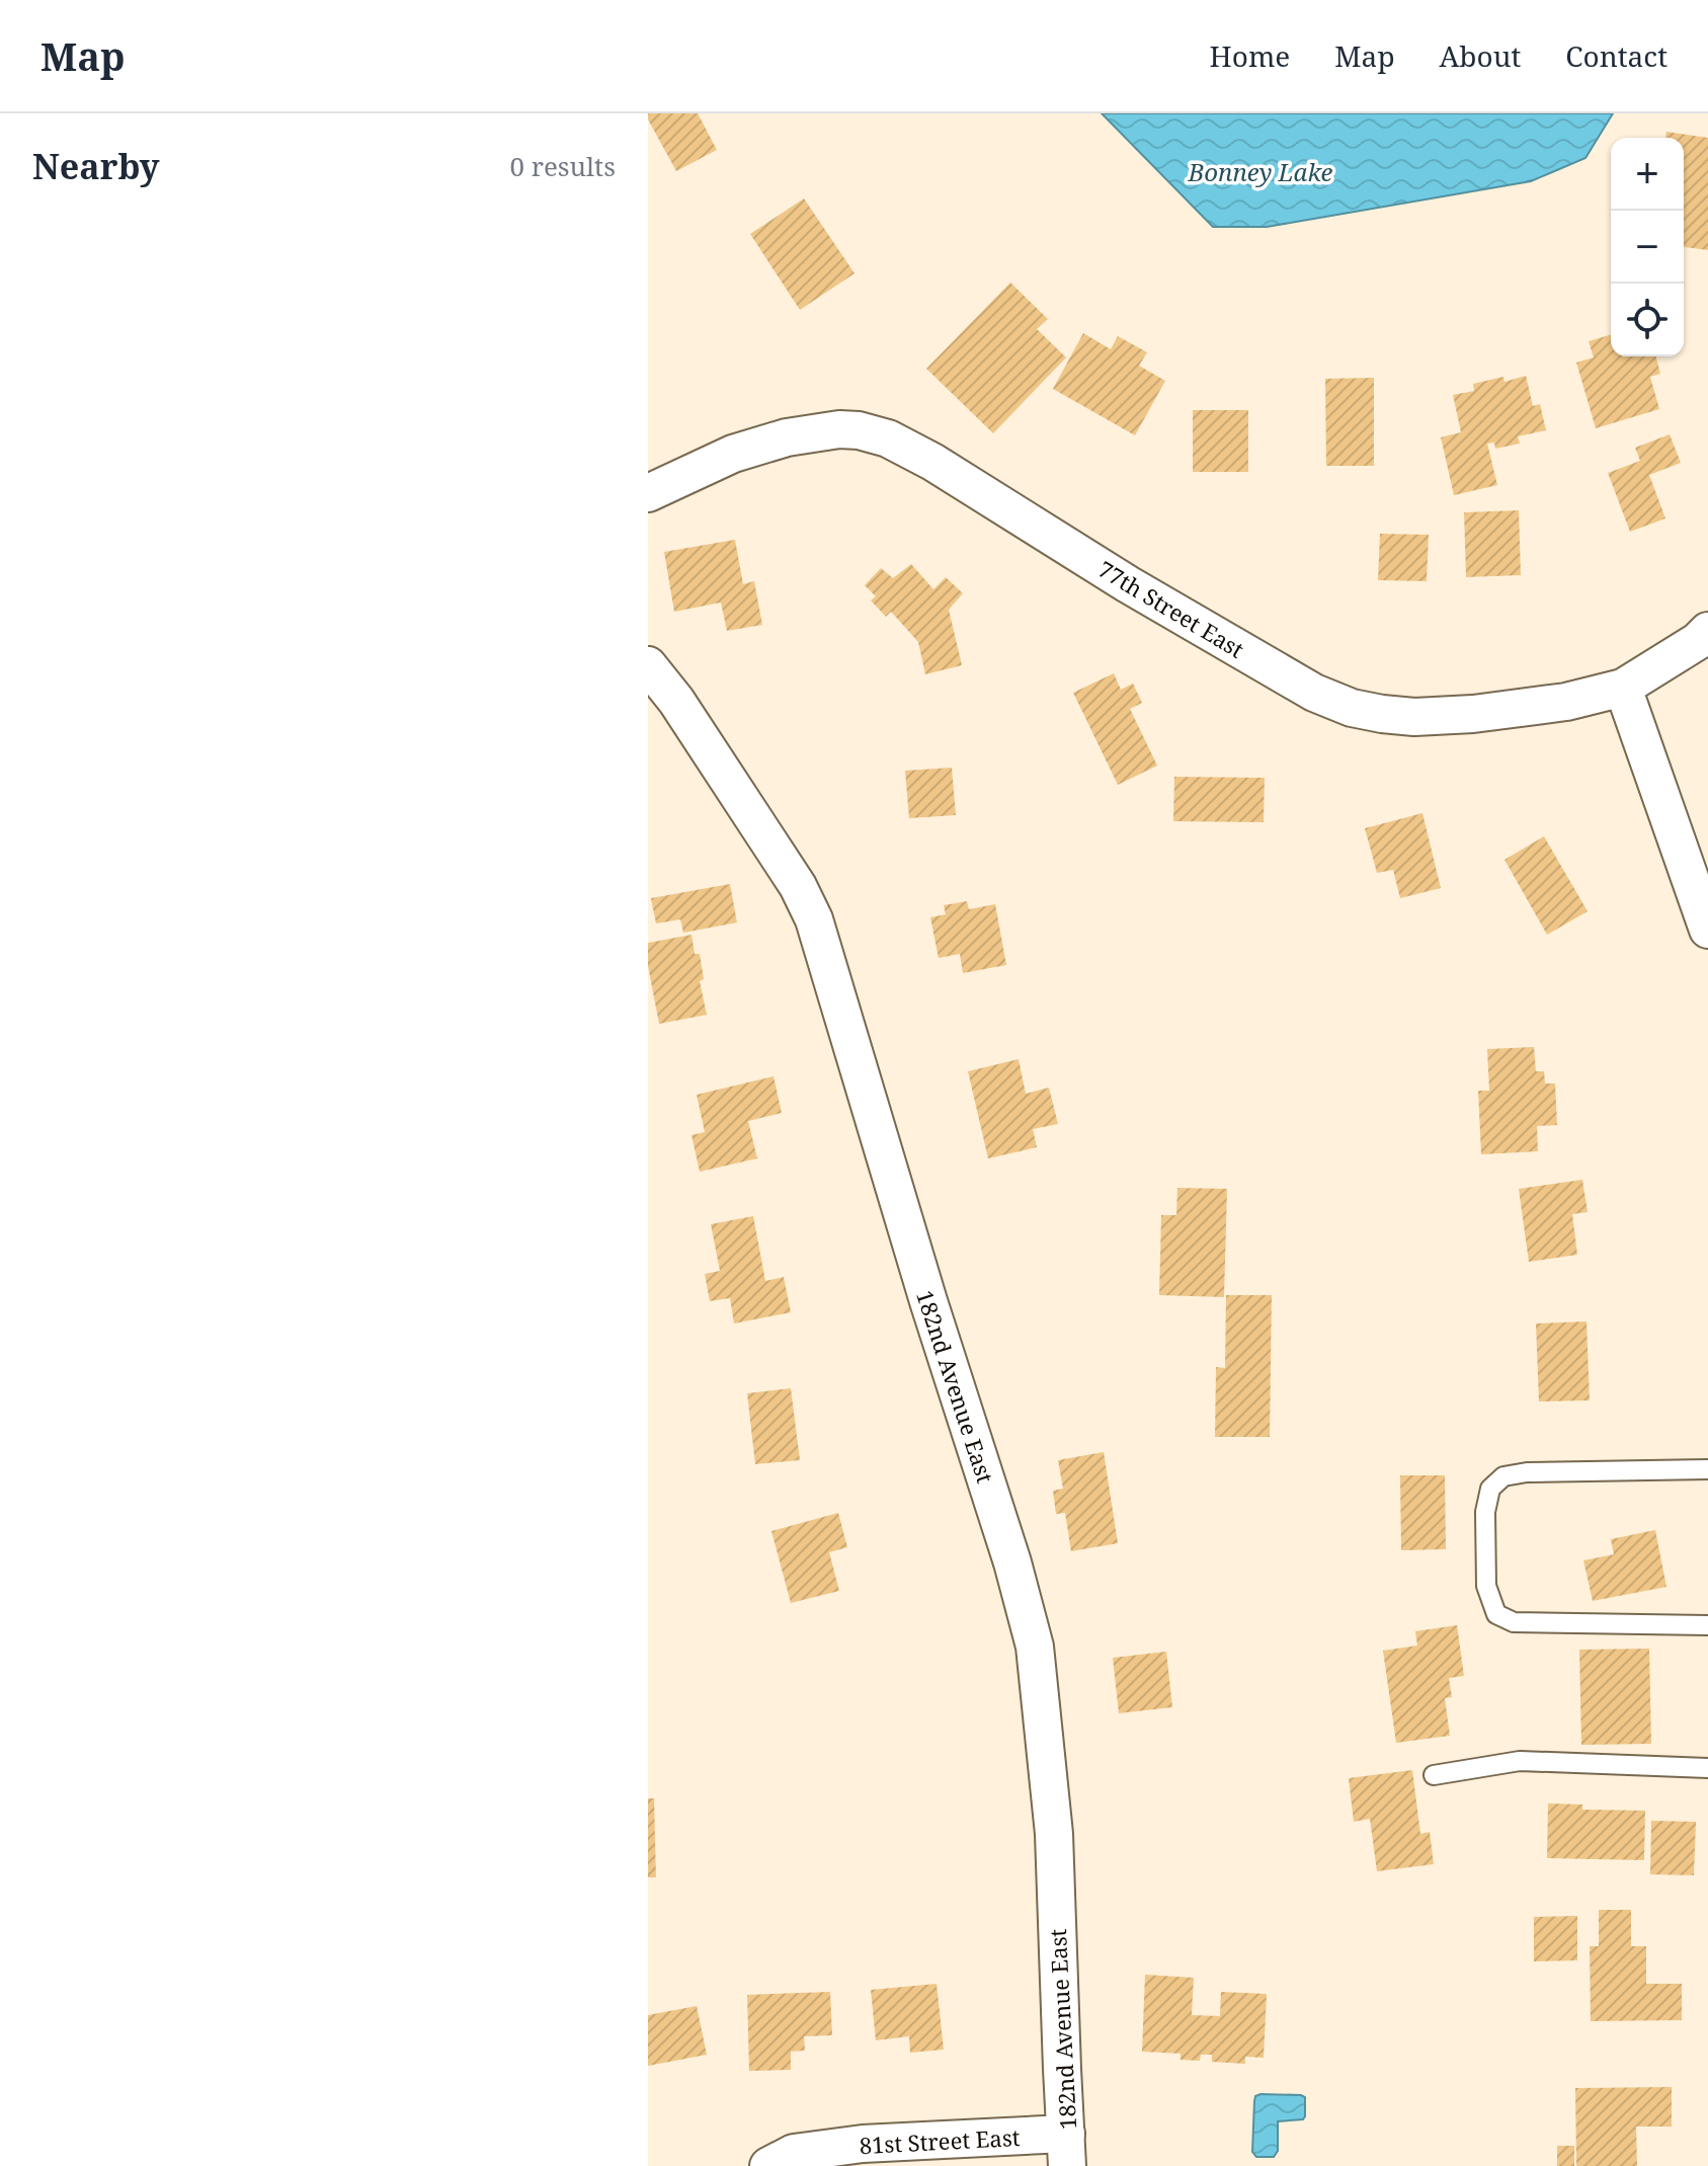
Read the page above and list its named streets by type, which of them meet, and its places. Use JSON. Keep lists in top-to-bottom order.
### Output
{
  "streets": {
    "street": ["77th Street East", "182nd Avenue East", "81st Street East"]
  },
  "crossings": [
    ["182nd Avenue East", "81st Street East"]
  ],
  "water": ["Bonney Lake"],
  "page": {
    "header": "Map",
    "nav": [
      "Home",
      "Map",
      "About",
      "Contact"
    ],
    "heading": ["Nearby", "0 results"],
    "map_buttons": ["+", "−"]
  }
}
